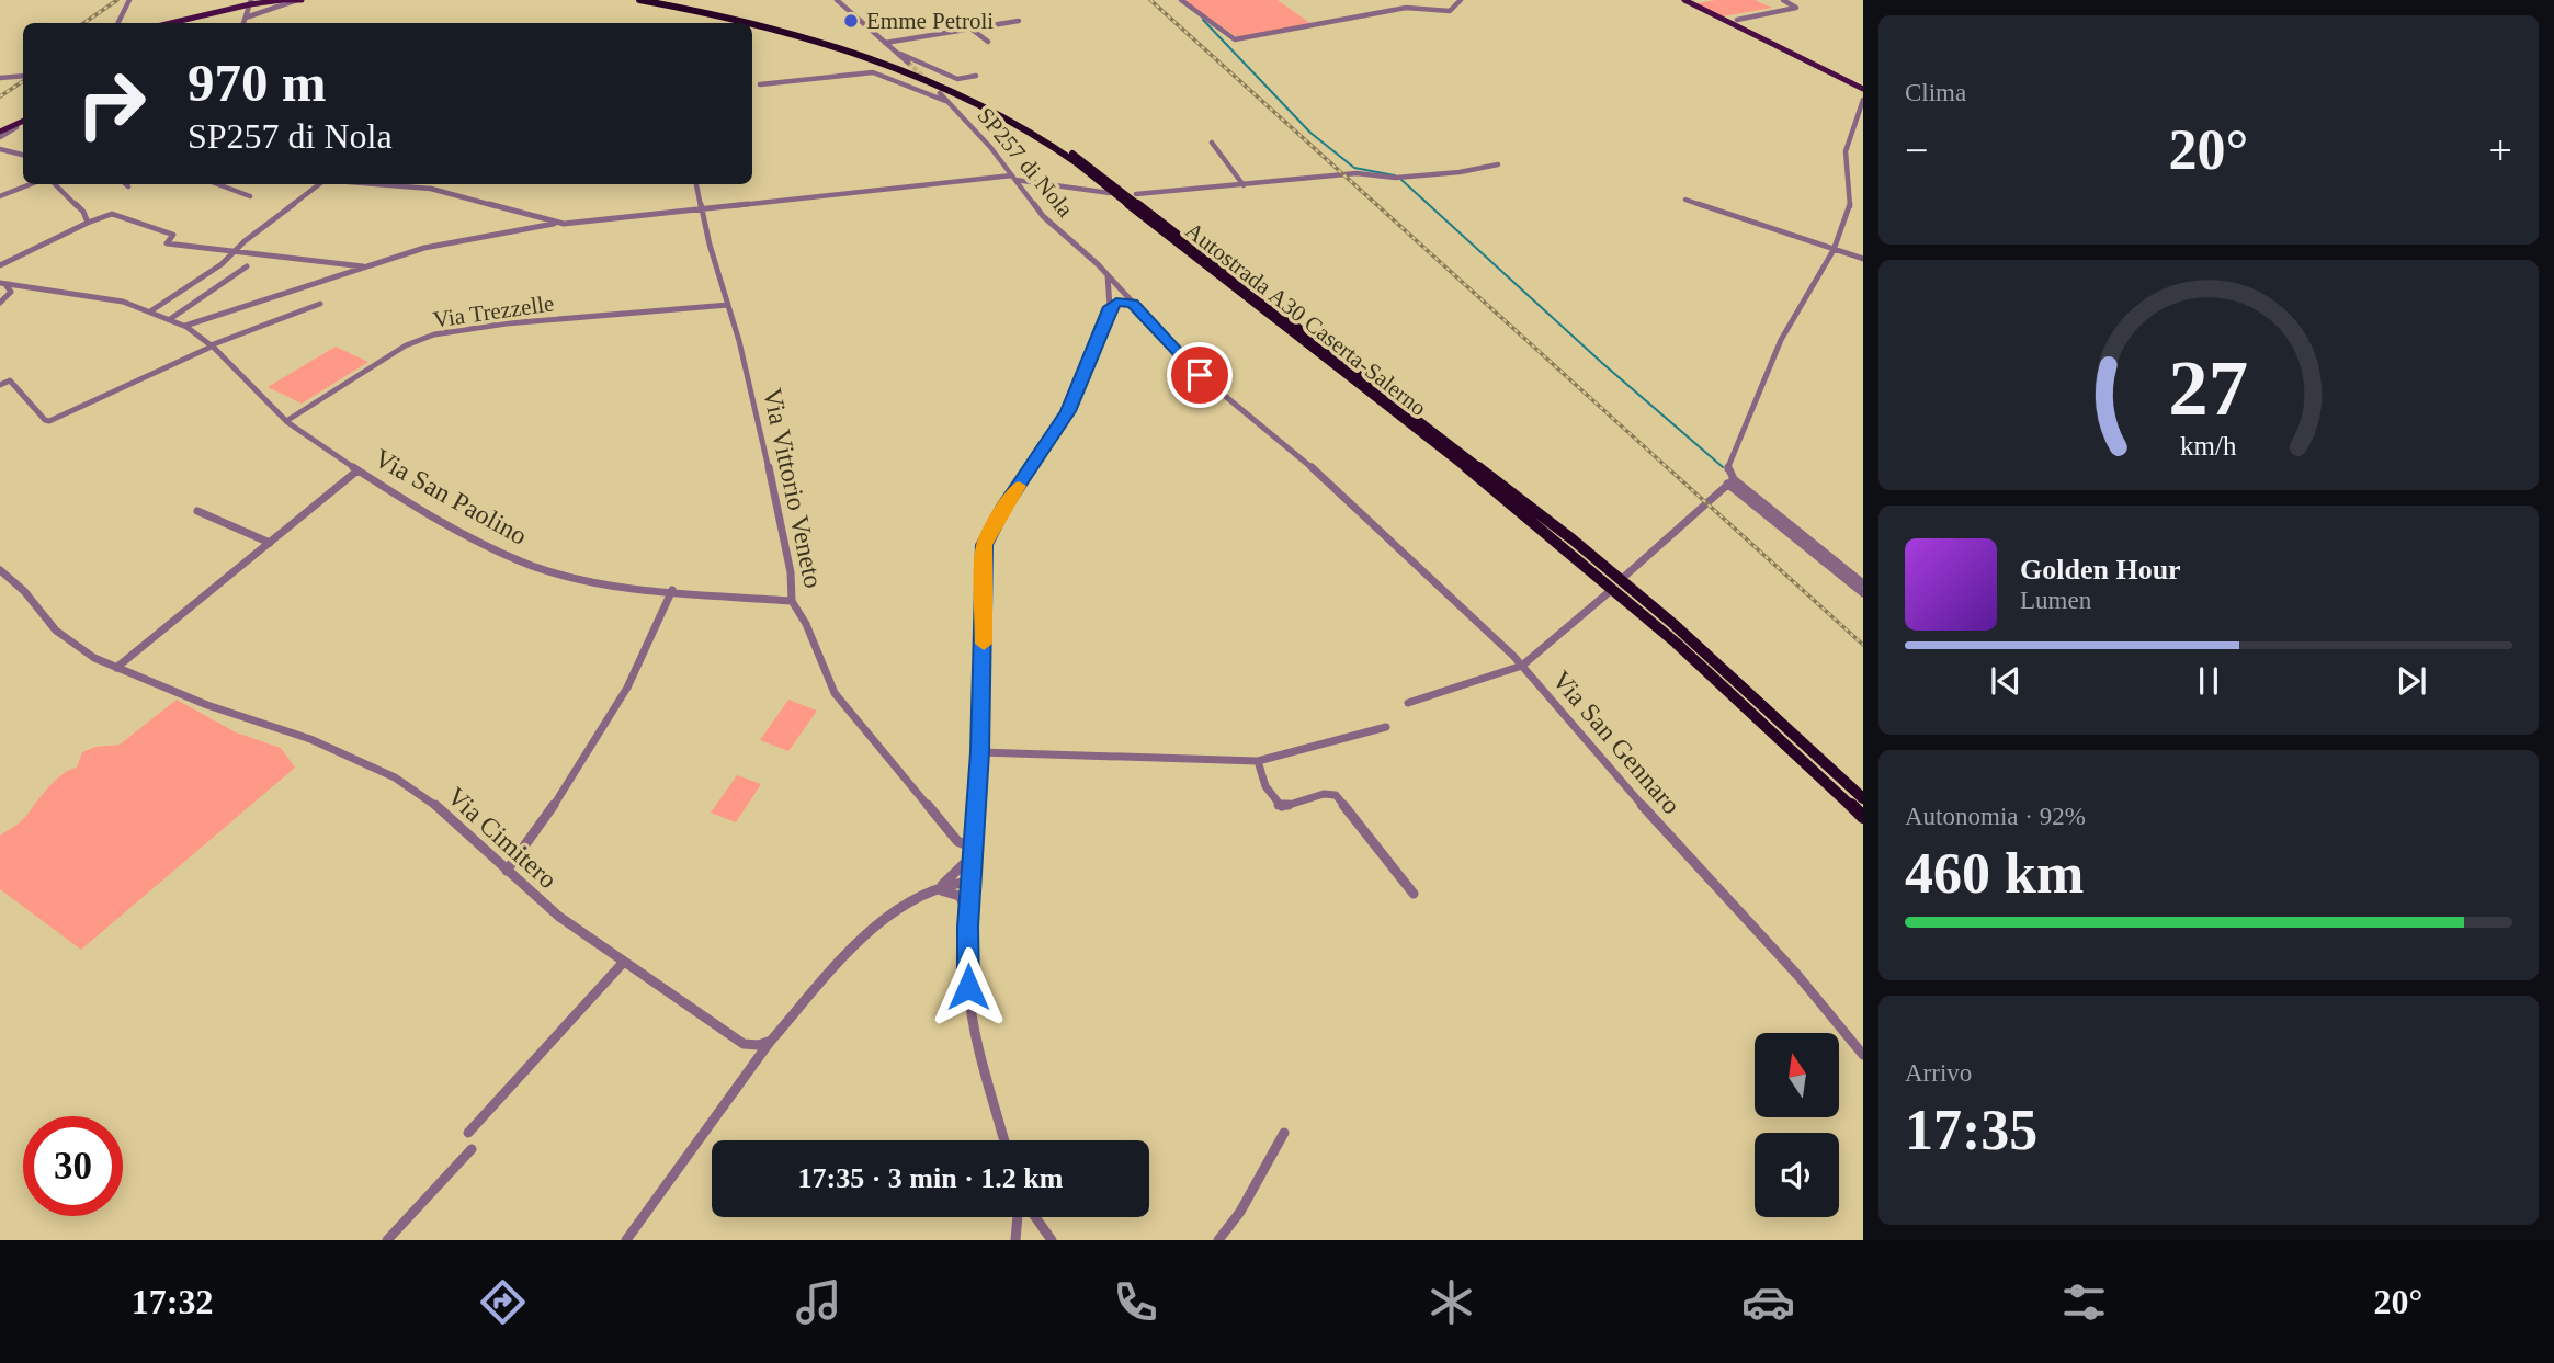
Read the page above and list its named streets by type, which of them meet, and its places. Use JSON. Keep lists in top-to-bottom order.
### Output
{
  "streets": {
    "highway": ["Autostrada A30 Caserta-Salerno"],
    "street": [
      "SP257 di Nola",
      "Via Trezzelle",
      "Via Vittorio Veneto",
      "Via San Paolino",
      "Via San Gennaro",
      "Via Cimitero"
    ]
  },
  "crossings": [
    ["SP257 di Nola", "Via San Gennaro"],
    ["Via Trezzelle", "Via Vittorio Veneto"],
    ["Via Trezzelle", "Via San Paolino"],
    ["Via Vittorio Veneto", "Via San Paolino"]
  ],
  "places": ["Emme Petroli"],
  "north": "top",
  "page": {
    "tile": [
      "Clima",
      ["Autonomia · 92%", "460 km"],
      ["Arrivo", "17:35"]
    ],
    "turn": ["970 m", "SP257 di Nola"],
    "heat": ["−", "20°", "+"],
    "song": ["Golden Hour", "Lumen"],
    "limit": "30",
    "trip": "17:35 · 3 min · 1.2 km",
    "tabs": ["17:32", "20°"],
    "gauge": ["27", "km/h"]
  }
}
